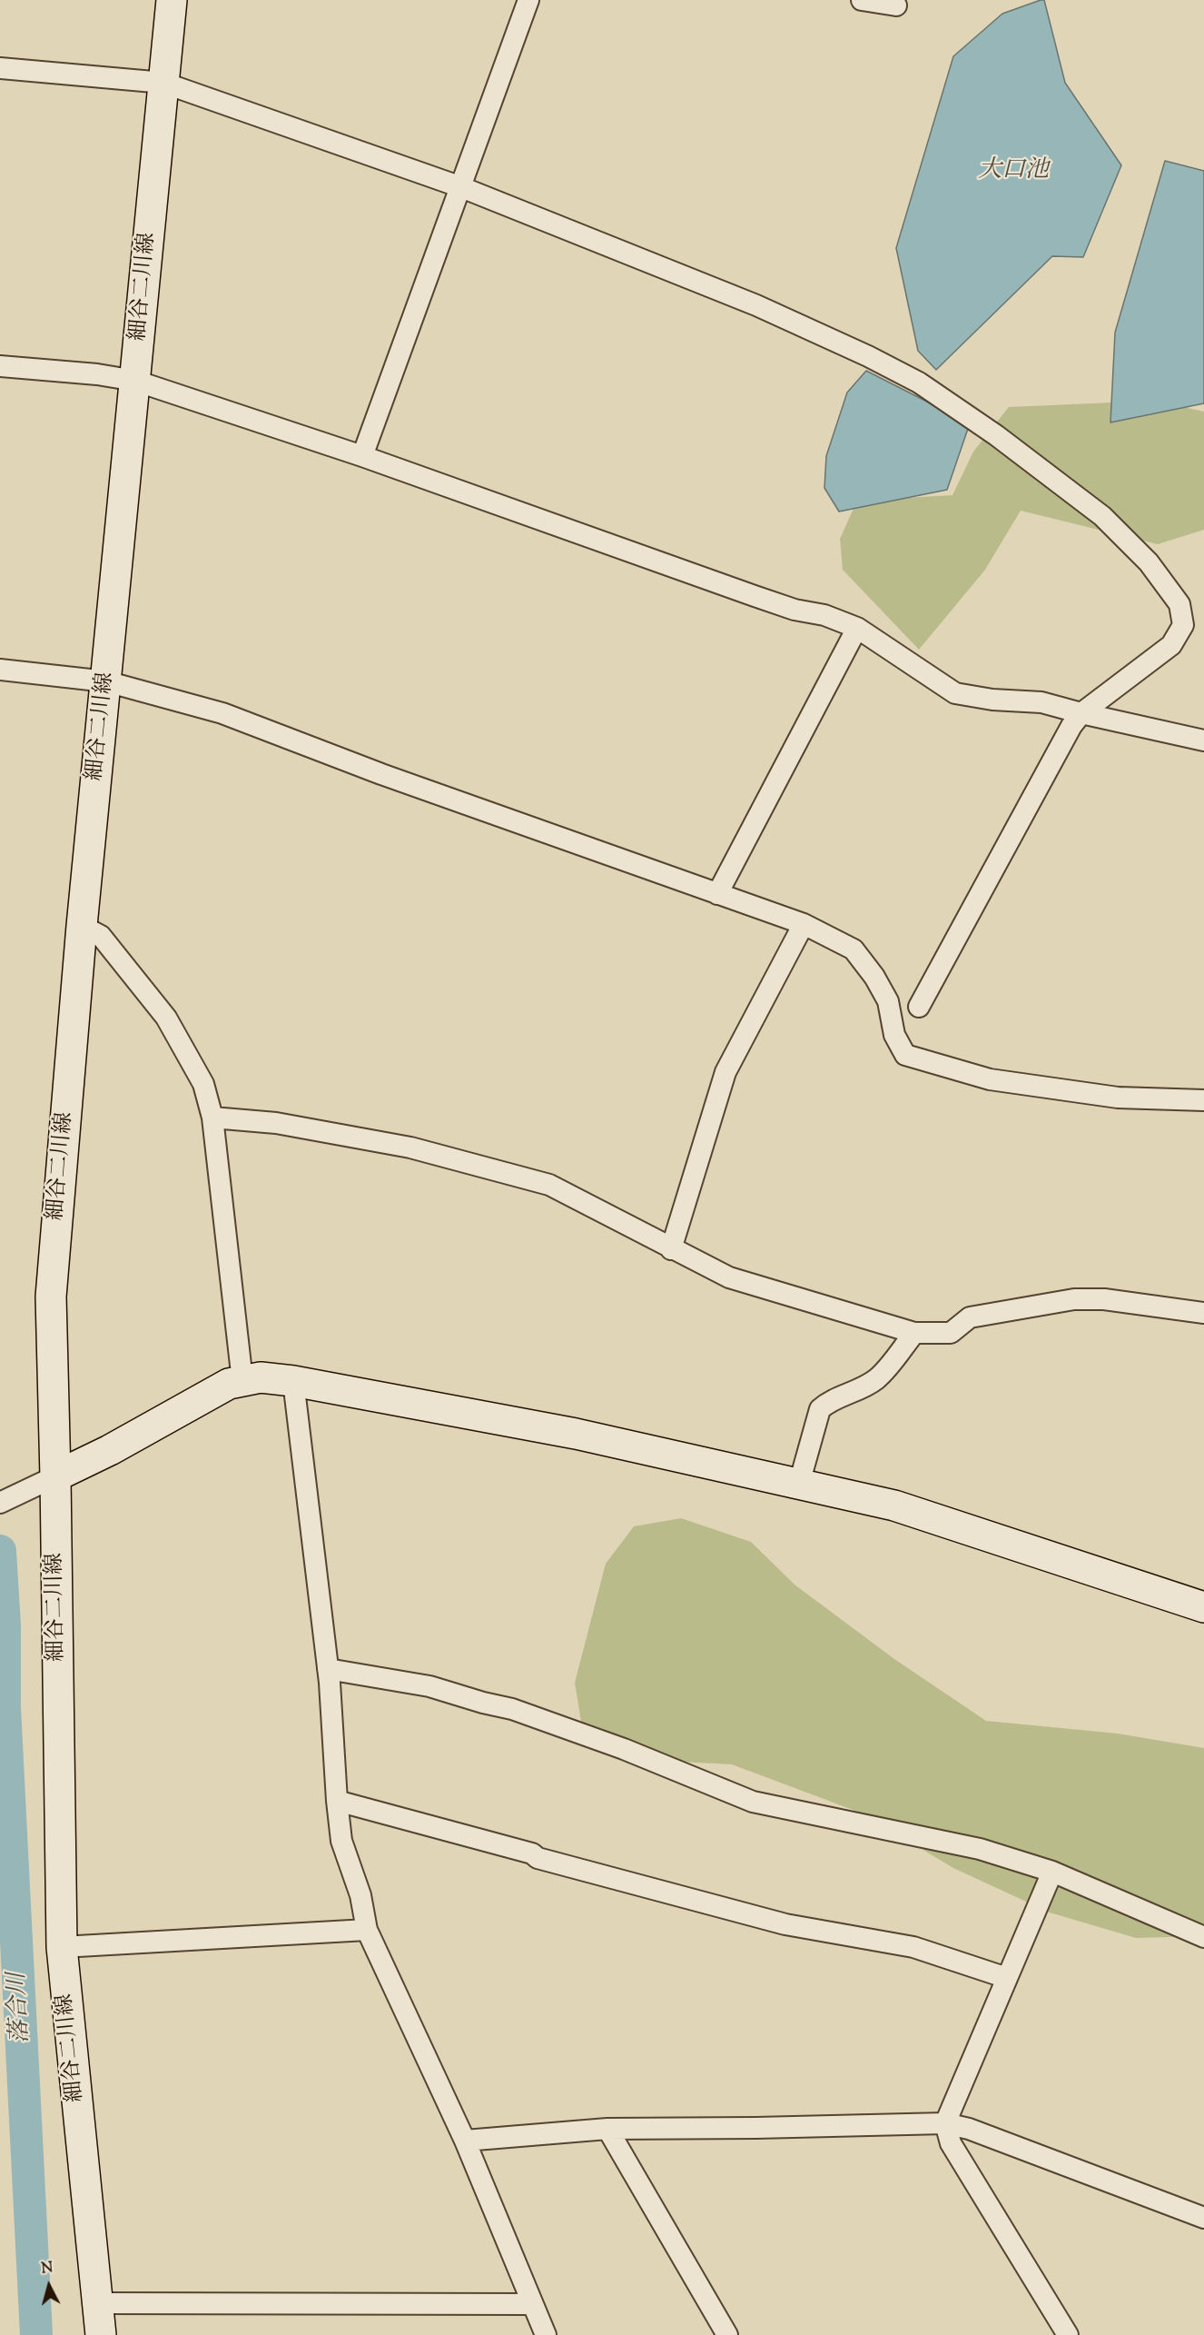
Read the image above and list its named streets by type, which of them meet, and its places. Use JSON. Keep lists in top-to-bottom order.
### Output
{
  "streets": {
    "main road": ["細谷二川線"]
  },
  "water": ["大口池", "落合川"],
  "north": "top"
}
